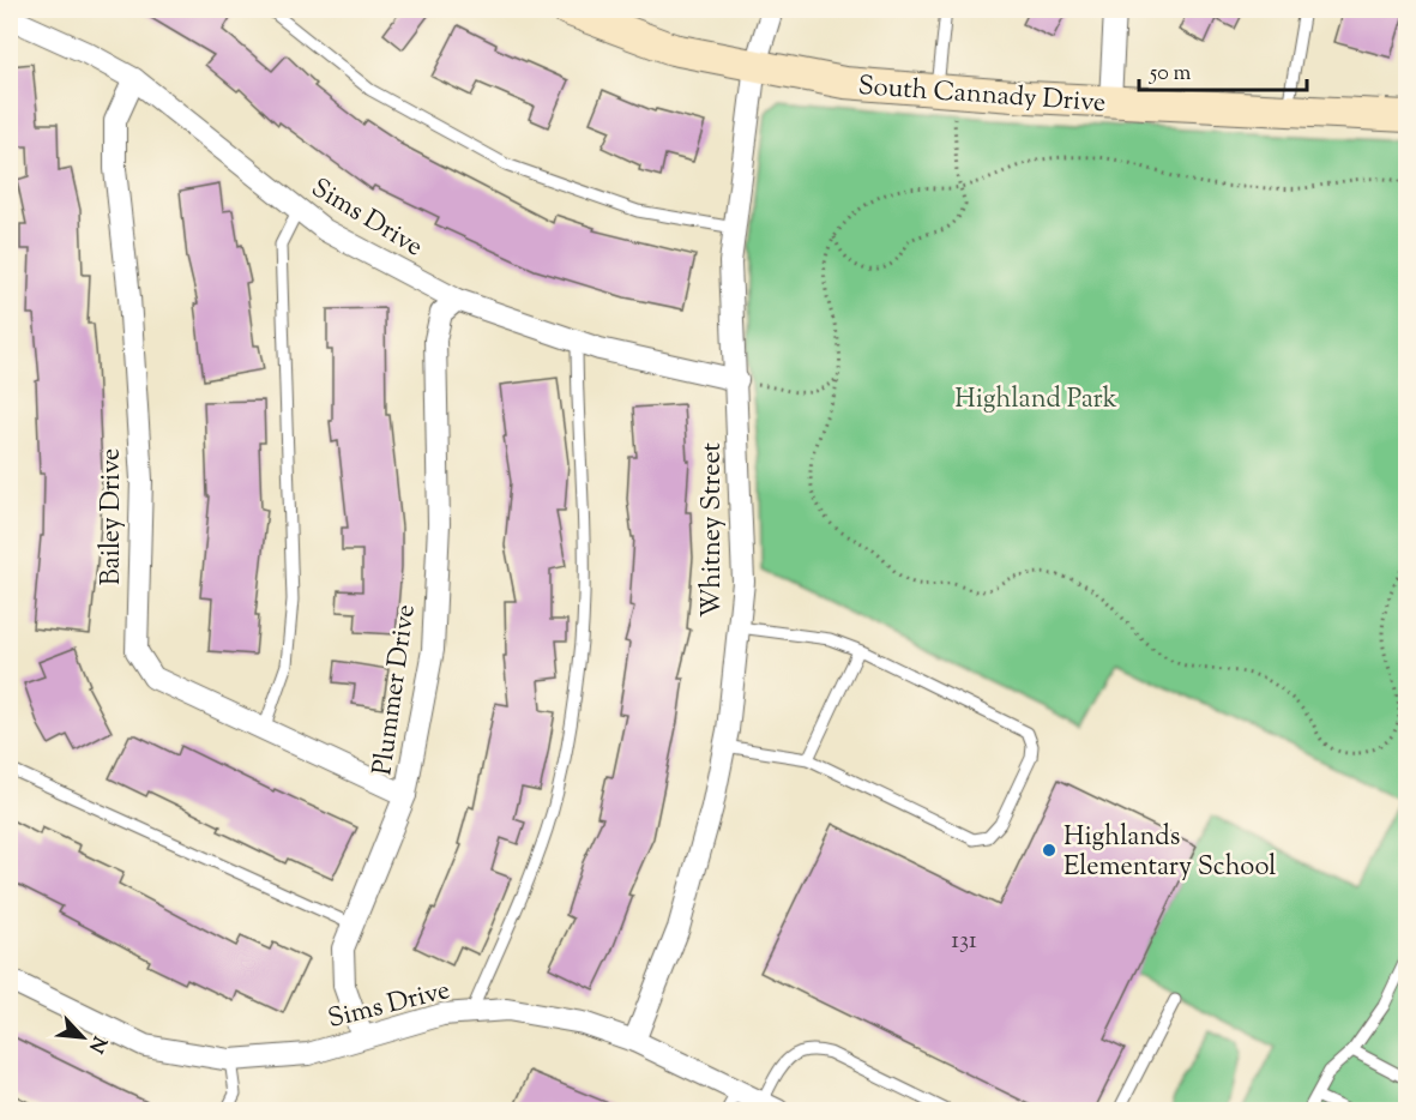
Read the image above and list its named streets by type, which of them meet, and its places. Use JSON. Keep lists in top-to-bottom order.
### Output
{
  "streets": {
    "street": [
      "South Cannady Drive",
      "Sims Drive",
      "Bailey Drive",
      "Whitney Street",
      "Plummer Drive"
    ]
  },
  "crossings": [
    ["South Cannady Drive", "Whitney Street"],
    ["Sims Drive", "Bailey Drive"],
    ["Sims Drive", "Whitney Street"],
    ["Sims Drive", "Plummer Drive"],
    ["Bailey Drive", "Plummer Drive"]
  ],
  "parks": ["Highland Park"],
  "places": ["Highlands Elementary School"],
  "house_numbers": ["131"],
  "scale_bar": "50 m",
  "north": "bottom right"
}
